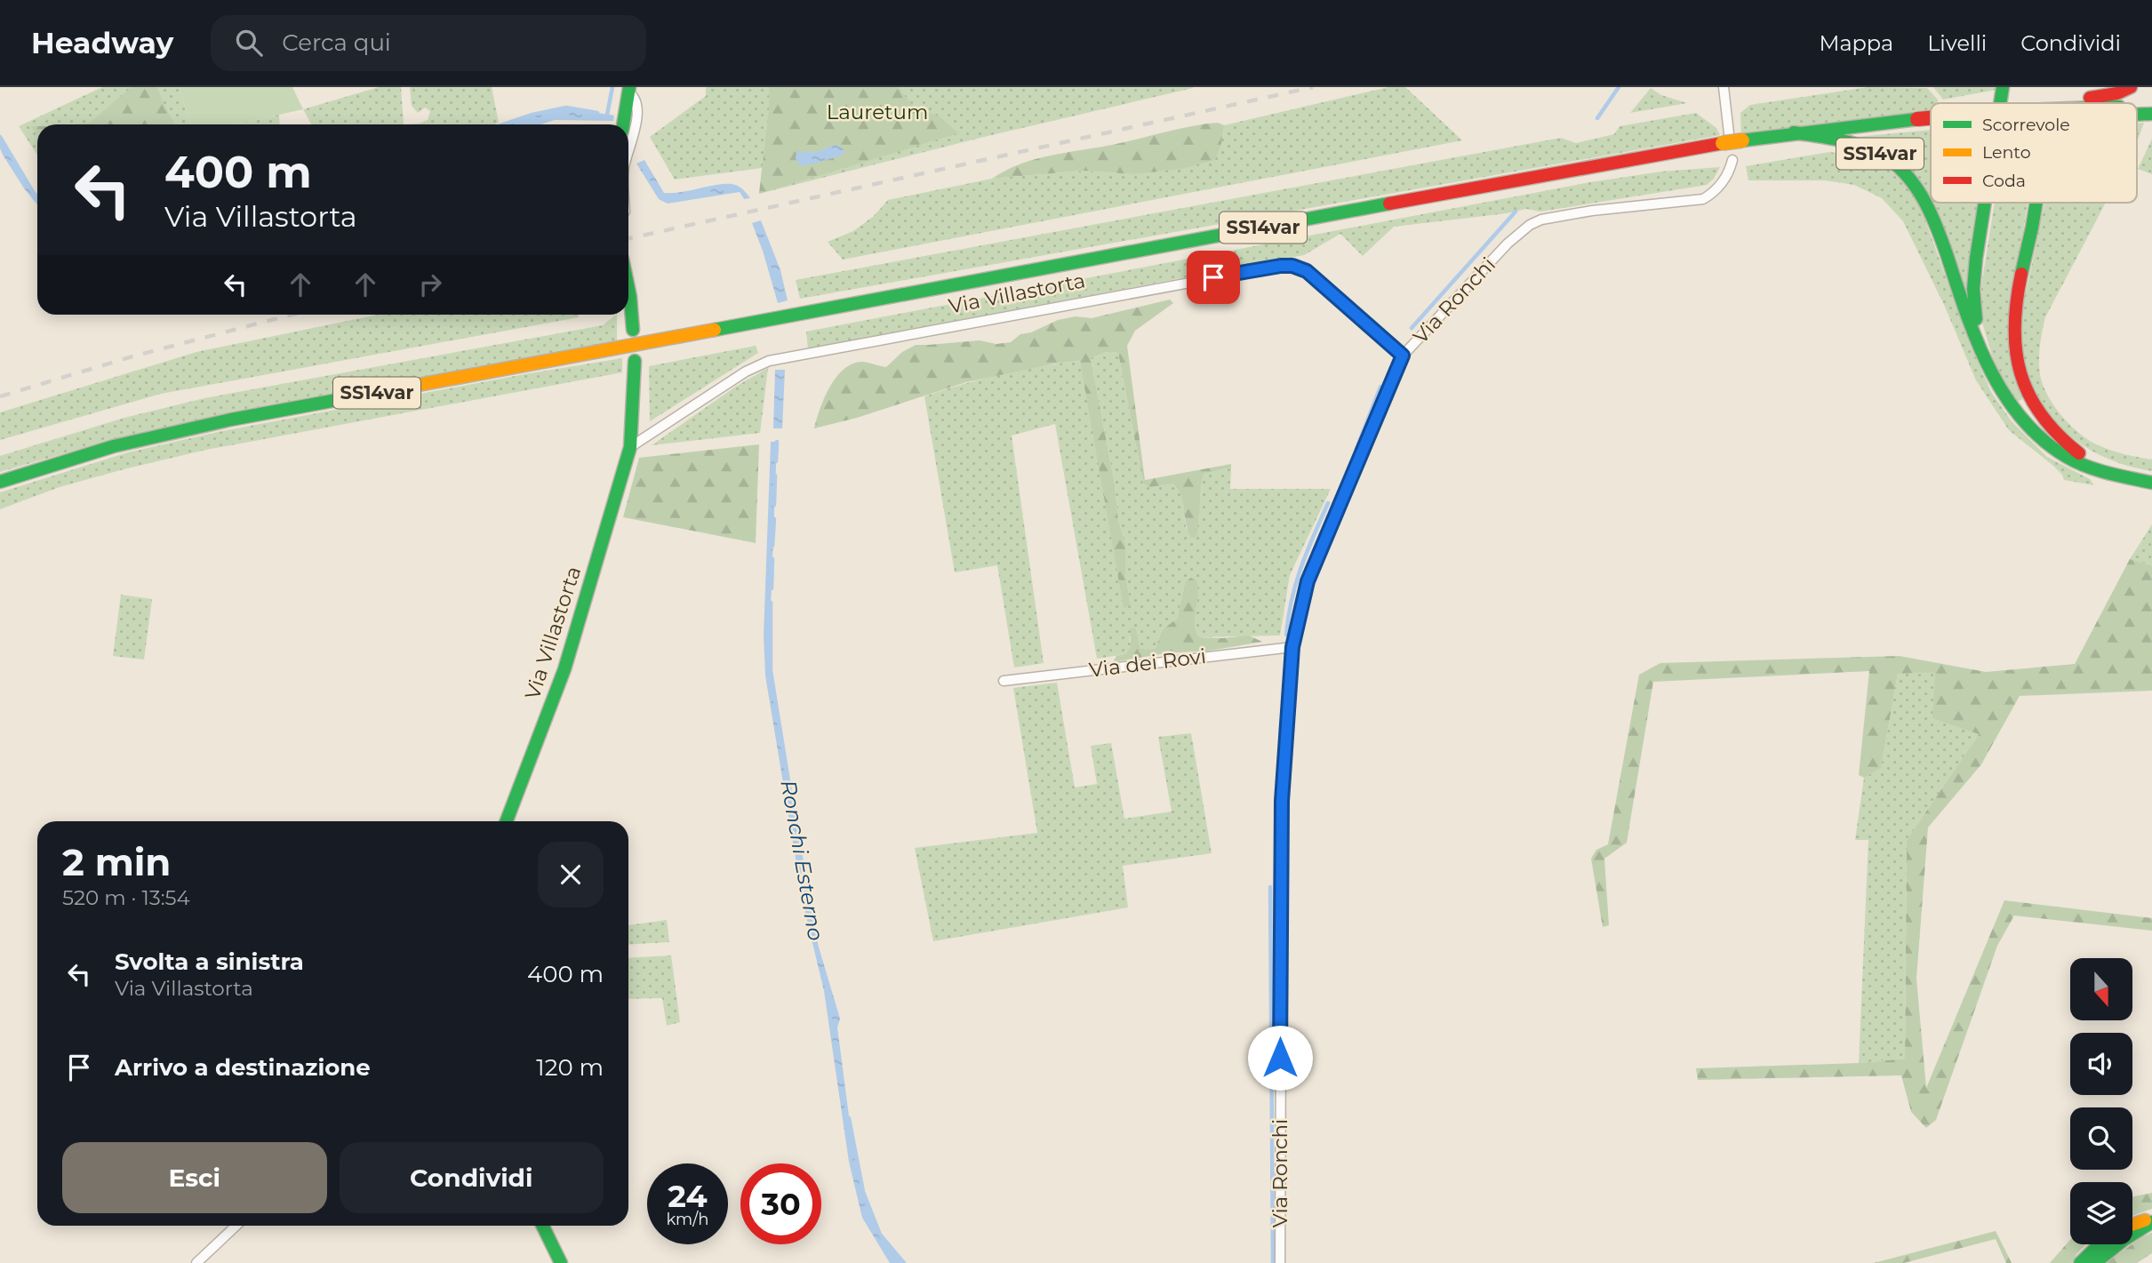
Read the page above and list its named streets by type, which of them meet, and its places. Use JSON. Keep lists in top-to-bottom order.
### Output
{
  "streets": {
    "main road": ["SS14var", "Via Villastorta"],
    "street": ["Via Ronchi", "Via dei Rovi"]
  },
  "crossings": [
    ["Via Villastorta", "Via Ronchi"],
    ["Via Ronchi", "Via dei Rovi"]
  ],
  "water": ["Ronchi Esterno"],
  "parks": ["Lauretum"],
  "legend": ["Scorrevole", "Lento", "Coda"],
  "north": "bottom",
  "page": {
    "header": "Headway",
    "search": "Cerca qui",
    "nav": ["Mappa", "Livelli", "Condividi"],
    "turn": ["400 m", "Via Villastorta"],
    "heading": ["2 min", "520 m · 13:54"],
    "list": [
      {
        "name": "Svolta a sinistra",
        "note": "Via Villastorta",
        "value": "400 m"
      },
      {
        "name": "Arrivo a destinazione",
        "value": "120 m"
      }
    ],
    "buttons": ["Esci", "Condividi"],
    "speed": "24 km/h",
    "limit": "30"
  }
}
